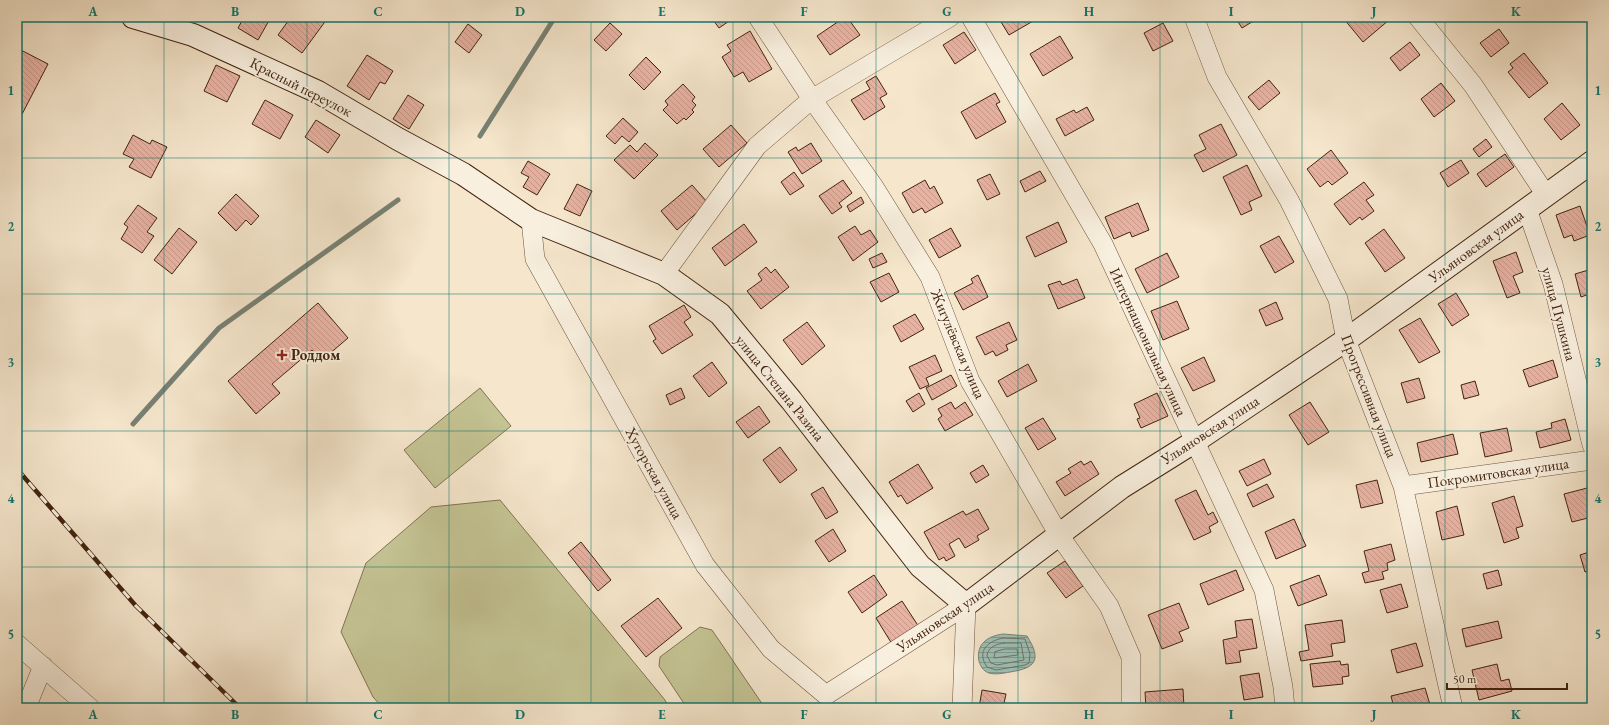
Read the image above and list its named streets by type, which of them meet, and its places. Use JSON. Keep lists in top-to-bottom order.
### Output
{
  "streets": {
    "street": [
      "Красный переулок",
      "Ульяновская улица",
      "улица Пушкина",
      "Интернациональная улица",
      "Жигулёвская улица",
      "улица Степана Разина",
      "Прогрессивная улица",
      "Хуторская улица",
      "Покромитовская улица"
    ]
  },
  "crossings": [
    ["Красный переулок", "улица Степана Разина"],
    ["Ульяновская улица", "улица Пушкина"],
    ["Ульяновская улица", "Интернациональная улица"],
    ["Ульяновская улица", "Жигулёвская улица"],
    ["Ульяновская улица", "улица Степана Разина"],
    ["Ульяновская улица", "Прогрессивная улица"],
    ["Ульяновская улица", "Хуторская улица"],
    ["улица Степана Разина", "Хуторская улица"],
    ["Прогрессивная улица", "Покромитовская улица"]
  ],
  "places": {
    "health": ["Роддом"]
  },
  "scale_bar": "50 m",
  "grid": {
    "columns": [
      "A",
      "B",
      "C",
      "D",
      "E",
      "F",
      "G",
      "H",
      "I",
      "J",
      "K"
    ],
    "rows": [
      "1",
      "2",
      "3",
      "4",
      "5"
    ]
  }
}
